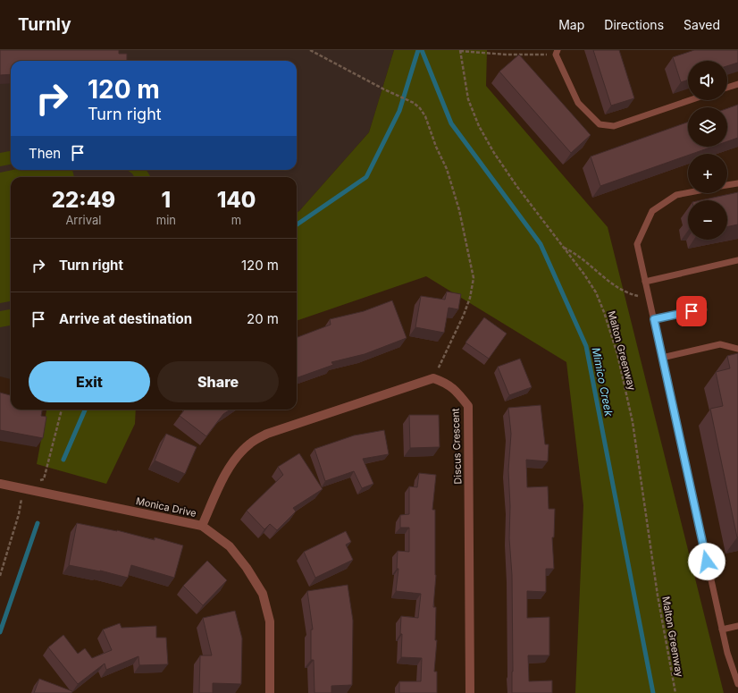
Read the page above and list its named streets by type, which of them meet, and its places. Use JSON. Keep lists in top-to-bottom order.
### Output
{
  "streets": {
    "street": ["Discus Crescent", "Monica Drive"],
    "path": ["Malton Greenway"]
  },
  "water": ["Mimico Creek"],
  "page": {
    "header": "Turnly",
    "nav": ["Map", "Directions", "Saved"],
    "map_buttons": ["+", "−"],
    "turn": ["120 m", "Turn right"],
    "then": "Then",
    "eta": [
      "22:49",
      "Arrival",
      "1",
      "min",
      "140",
      "m"
    ],
    "list": [
      {
        "name": "Turn right",
        "value": "120 m"
      },
      {
        "name": "Arrive at destination",
        "value": "20 m"
      }
    ],
    "buttons": ["Exit", "Share"]
  }
}
